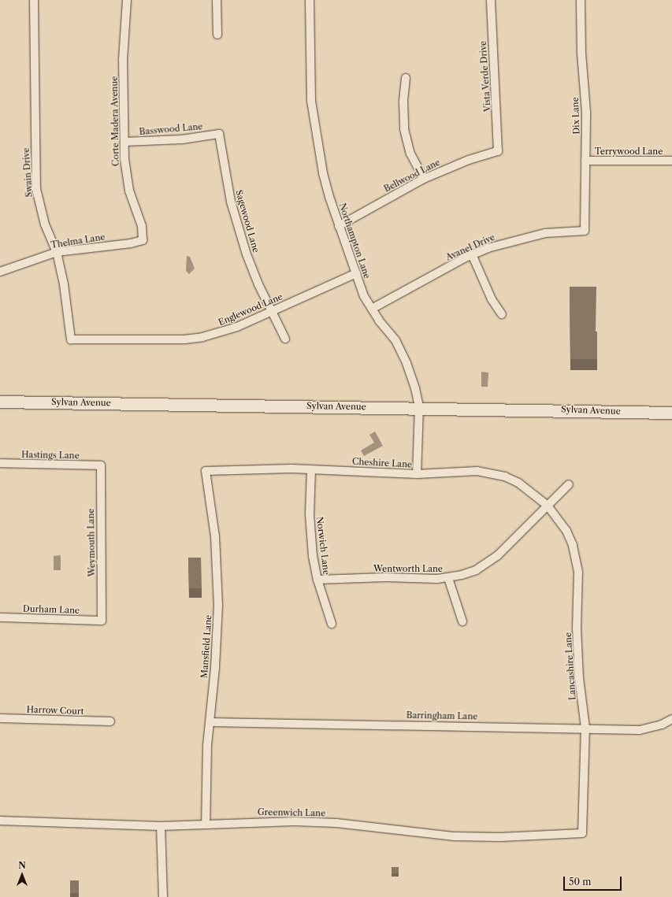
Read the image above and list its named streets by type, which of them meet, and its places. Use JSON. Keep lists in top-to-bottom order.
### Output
{
  "streets": {
    "main road": ["Sylvan Avenue"],
    "street": [
      "Vista Verde Drive",
      "Dix Lane",
      "Corte Madera Avenue",
      "Basswood Lane",
      "Terrywood Lane",
      "Swain Drive",
      "Bellwood Lane",
      "Sagewood Lane",
      "Thelma Lane",
      "Northampton Lane",
      "Avanel Drive",
      "Englewood Lane",
      "Hastings Lane",
      "Cheshire Lane",
      "Weymouth Lane",
      "Norwich Lane",
      "Wentworth Lane",
      "Durham Lane",
      "Mansfield Lane",
      "Lancashire Lane",
      "Harrow Court",
      "Barringham Lane",
      "Greenwich Lane"
    ]
  },
  "crossings": [
    ["Vista Verde Drive", "Bellwood Lane"],
    ["Dix Lane", "Terrywood Lane"],
    ["Dix Lane", "Avanel Drive"],
    ["Corte Madera Avenue", "Basswood Lane"],
    ["Corte Madera Avenue", "Thelma Lane"],
    ["Basswood Lane", "Sagewood Lane"],
    ["Swain Drive", "Thelma Lane"],
    ["Swain Drive", "Englewood Lane"],
    ["Bellwood Lane", "Northampton Lane"],
    ["Sagewood Lane", "Englewood Lane"],
    ["Northampton Lane", "Avanel Drive"],
    ["Northampton Lane", "Englewood Lane"],
    ["Northampton Lane", "Sylvan Avenue"],
    ["Northampton Lane", "Cheshire Lane"],
    ["Hastings Lane", "Weymouth Lane"],
    ["Cheshire Lane", "Norwich Lane"],
    ["Cheshire Lane", "Wentworth Lane"],
    ["Cheshire Lane", "Mansfield Lane"],
    ["Cheshire Lane", "Lancashire Lane"],
    ["Weymouth Lane", "Durham Lane"],
    ["Norwich Lane", "Wentworth Lane"],
    ["Wentworth Lane", "Lancashire Lane"],
    ["Mansfield Lane", "Barringham Lane"],
    ["Mansfield Lane", "Greenwich Lane"],
    ["Lancashire Lane", "Barringham Lane"],
    ["Lancashire Lane", "Greenwich Lane"]
  ],
  "scale_bar": "50 m",
  "north": "top"
}
